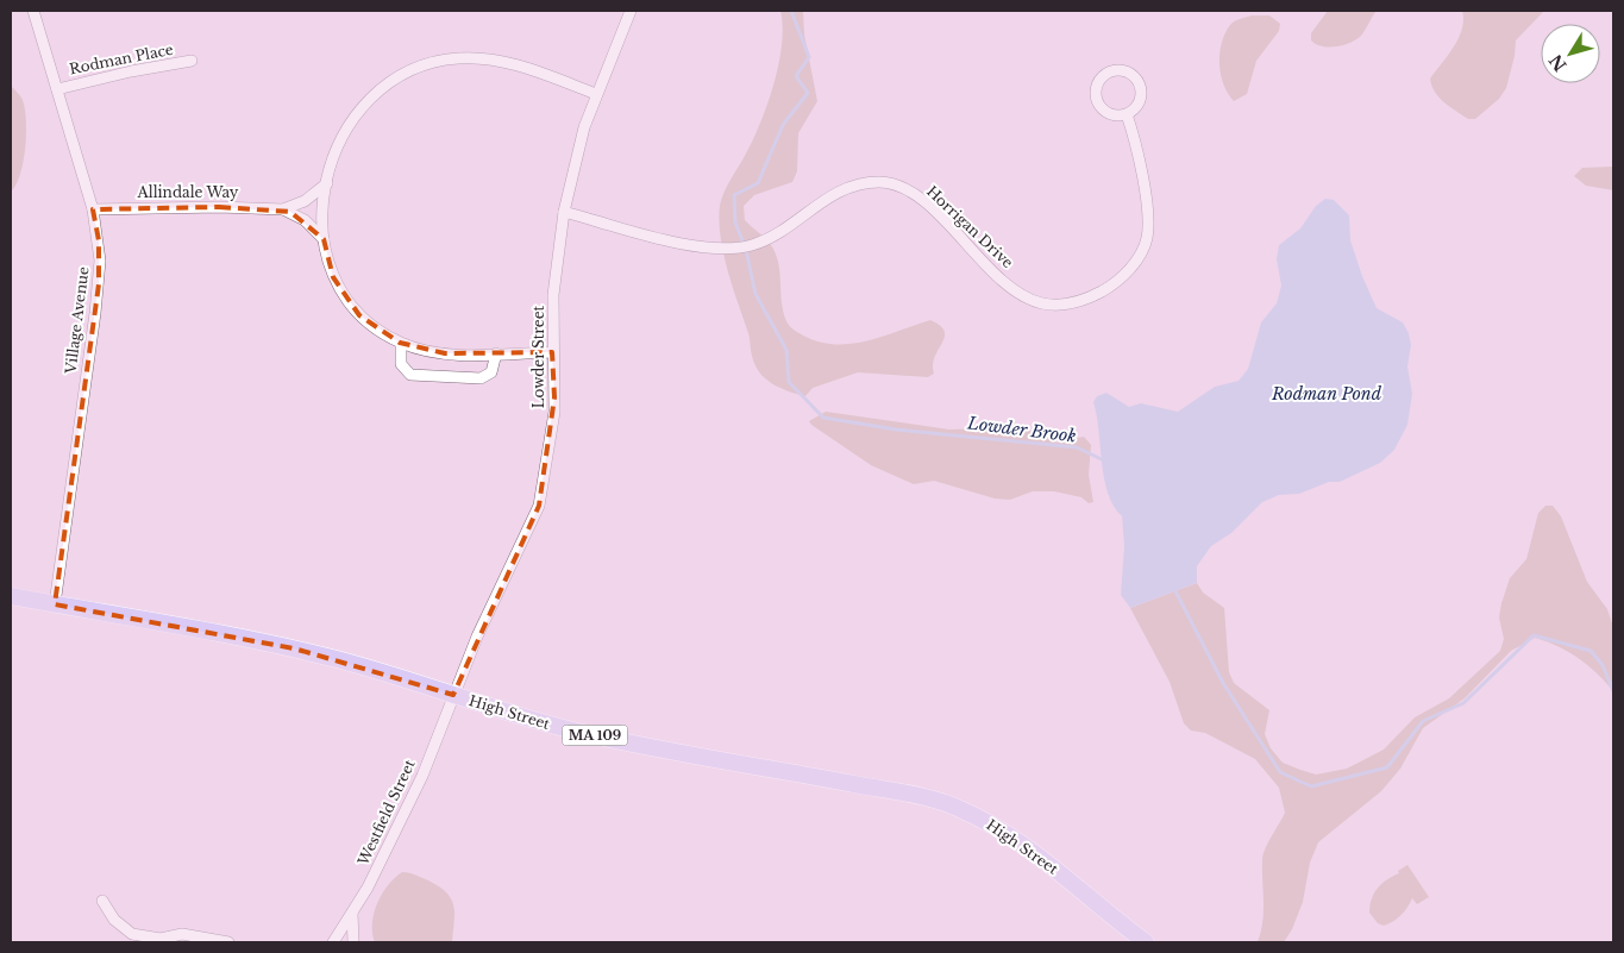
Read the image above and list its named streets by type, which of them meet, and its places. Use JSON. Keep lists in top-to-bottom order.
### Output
{
  "streets": {
    "main road": ["High Street", "MA 109"],
    "street": [
      "Rodman Place",
      "Allindale Way",
      "Horrigan Drive",
      "Village Avenue",
      "Lowder Street",
      "Westfield Street"
    ]
  },
  "crossings": [
    ["Rodman Place", "Village Avenue"],
    ["Allindale Way", "Village Avenue"],
    ["Horrigan Drive", "Lowder Street"],
    ["Village Avenue", "High Street"],
    ["Lowder Street", "High Street"],
    ["Lowder Street", "Westfield Street"],
    ["High Street", "Westfield Street"]
  ],
  "water": ["Rodman Pond", "Lowder Brook"],
  "north": "bottom left"
}
